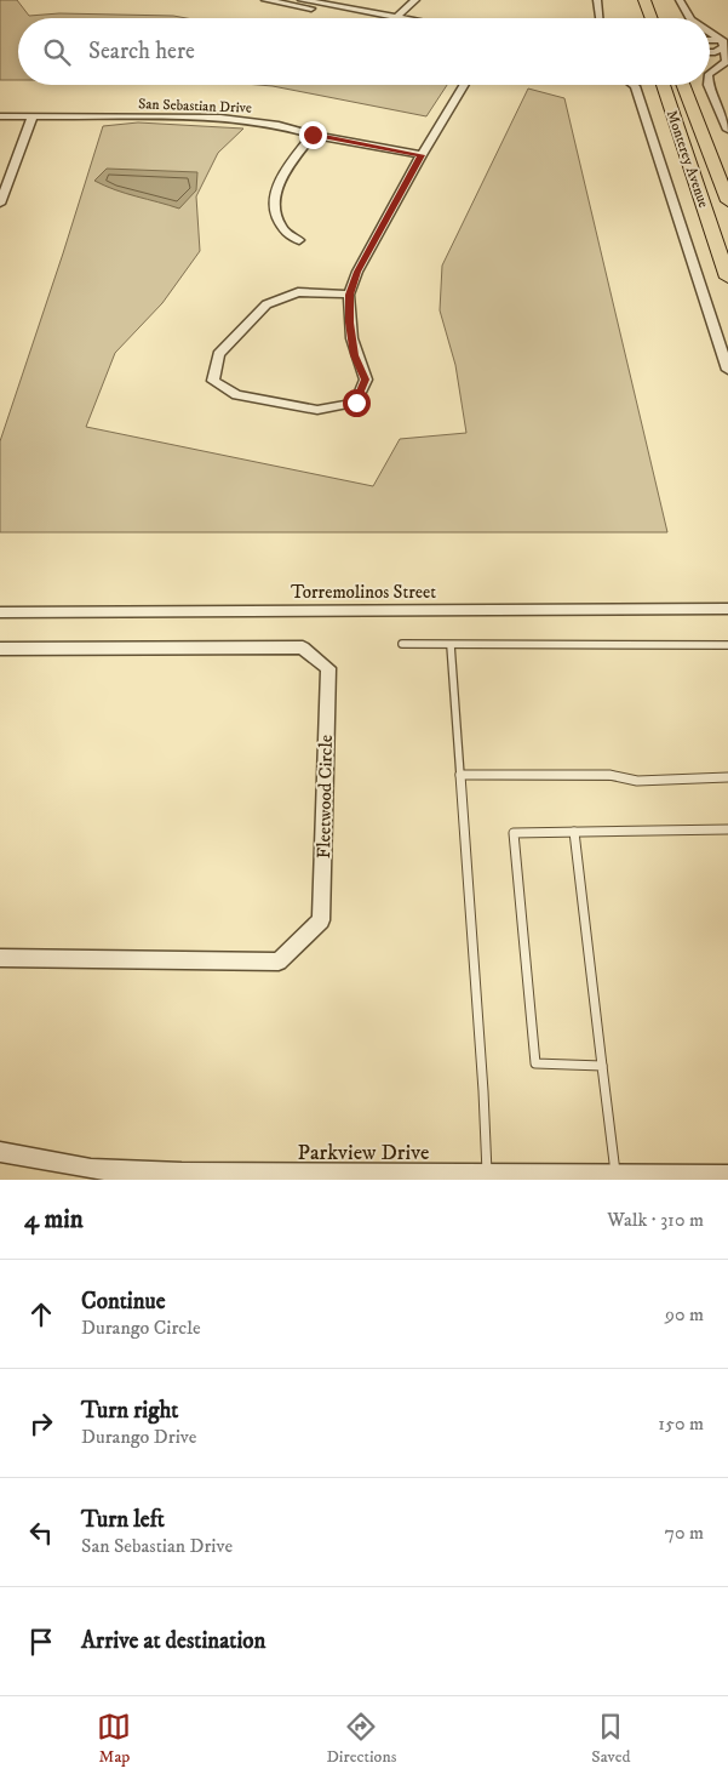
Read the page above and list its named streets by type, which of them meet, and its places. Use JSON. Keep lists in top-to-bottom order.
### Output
{
  "streets": {
    "main road": ["Monterey Avenue"],
    "street": [
      "San Sebastian Drive",
      "Torremolinos Street",
      "Fleetwood Circle",
      "Parkview Drive"
    ]
  },
  "page": {
    "search": "Search here",
    "heading": ["4 min", "Walk · 310 m"],
    "list": [
      ["Continue", "Durango Circle", "90 m"],
      ["Turn right", "Durango Drive", "150 m"],
      ["Turn left", "San Sebastian Drive", "70 m"],
      "Arrive at destination"
    ],
    "nav": ["Map", "Directions", "Saved"]
  }
}
